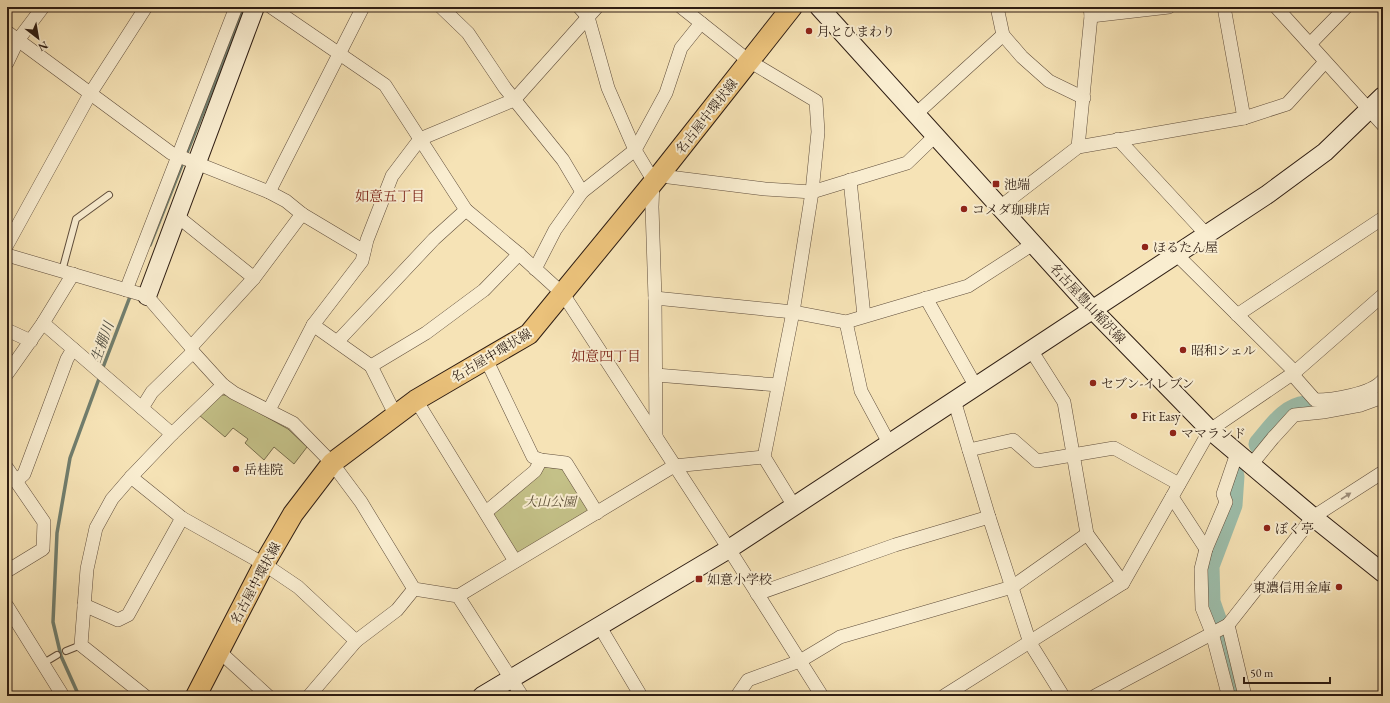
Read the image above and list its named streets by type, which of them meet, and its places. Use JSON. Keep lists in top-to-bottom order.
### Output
{
  "streets": {
    "main road": ["名古屋中環状線"],
    "street": ["名古屋豊山稲沢線"]
  },
  "districts": ["如意五丁目", "如意四丁目"],
  "water": ["生棚川"],
  "parks": ["大山公園"],
  "places": {
    "other": [
      "月とひまわり",
      "コメダ珈琲店",
      "ほるたん屋",
      "昭和シェル",
      "セブン-イレブン",
      "Fit Easy",
      "ママランド",
      "岳桂院",
      "ぼく亭",
      "東濃信用金庫"
    ],
    "transit": ["池端", "如意小学校"]
  },
  "scale_bar": "50 m",
  "north": "bottom right"
}
